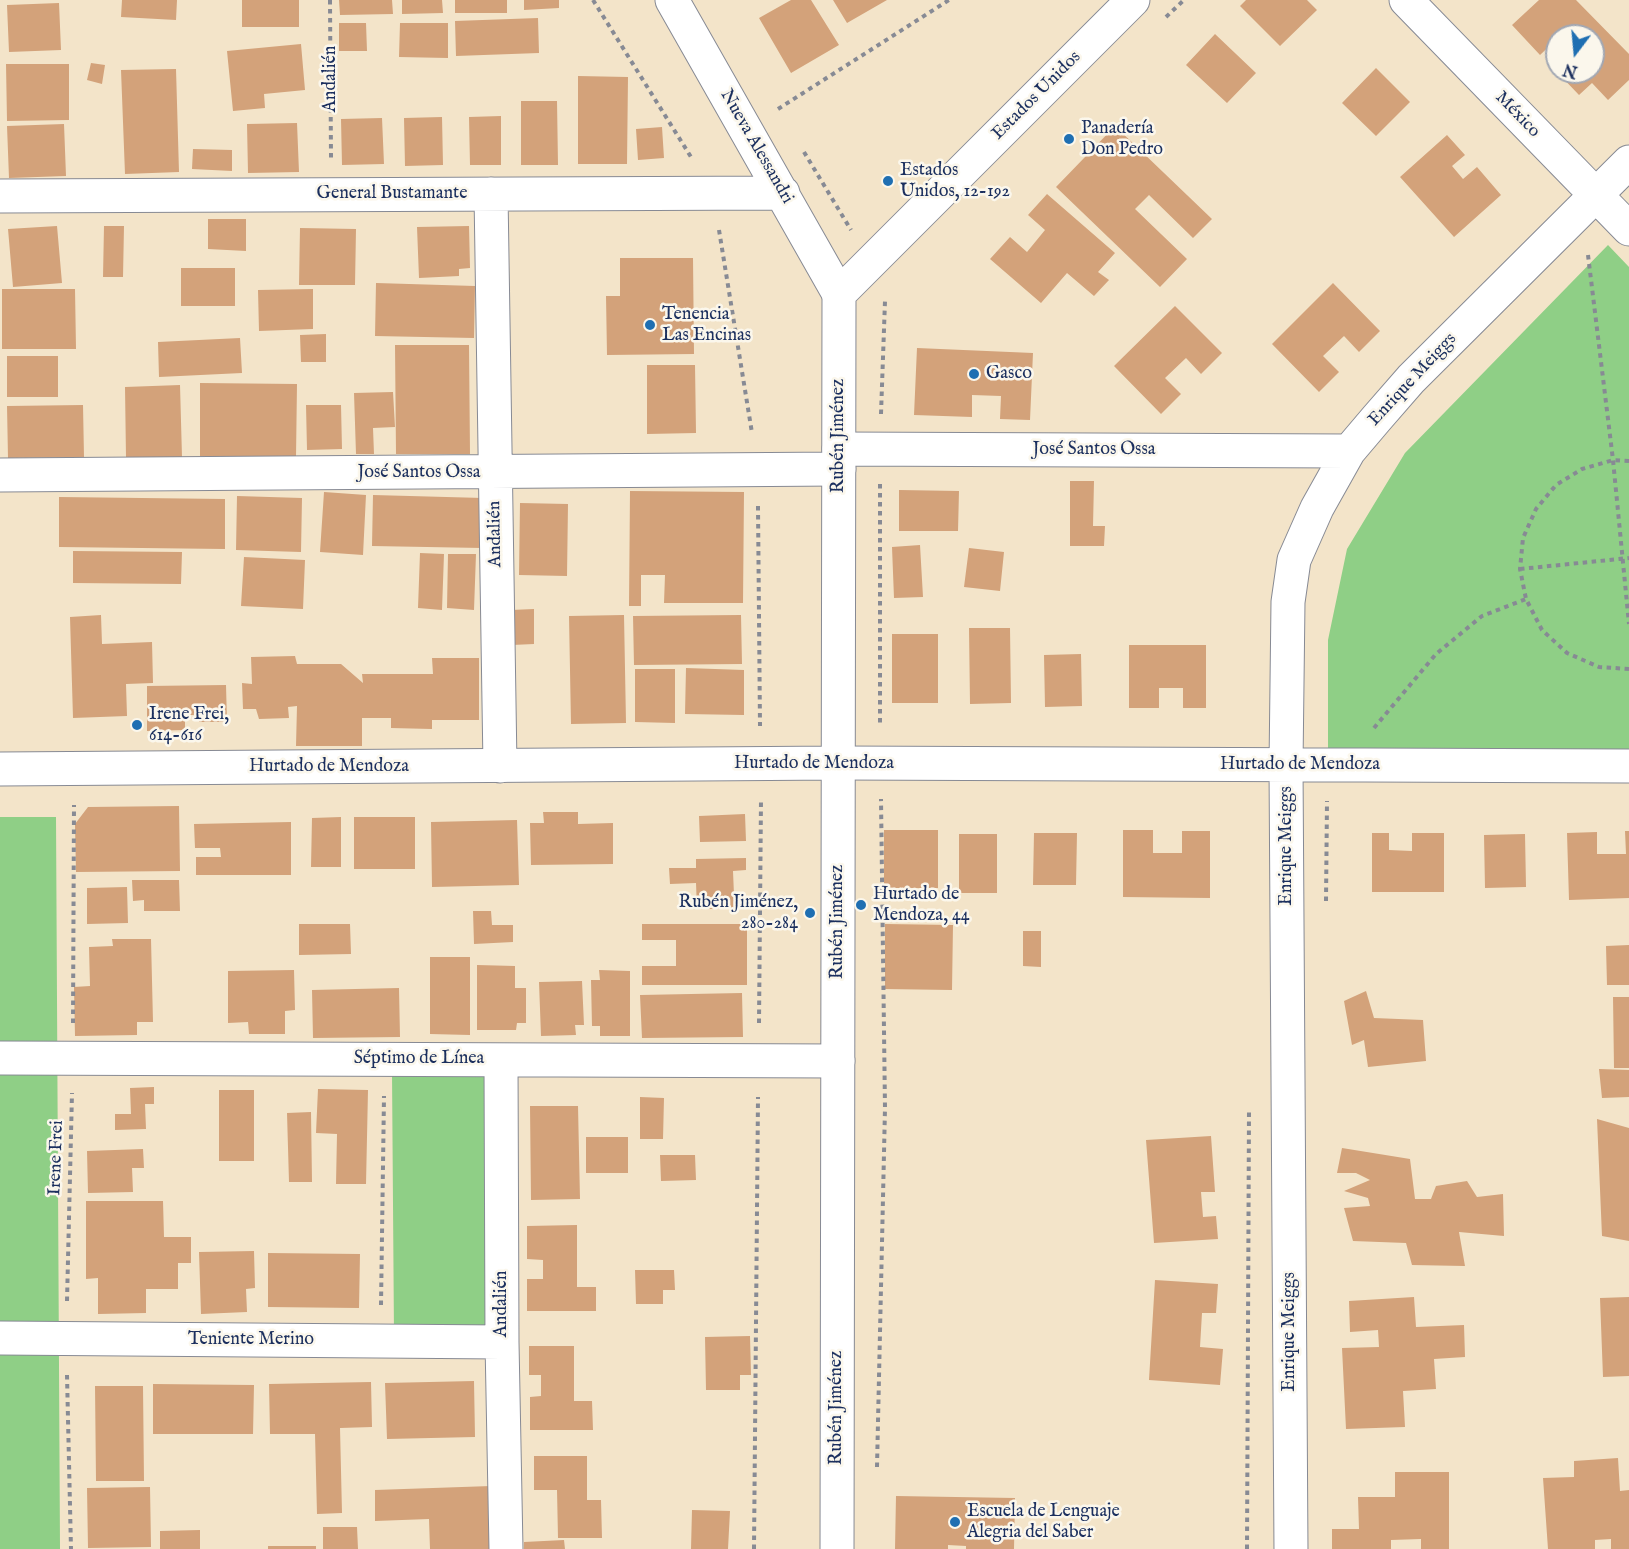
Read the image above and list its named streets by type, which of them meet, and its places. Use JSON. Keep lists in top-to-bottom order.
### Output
{
  "streets": {
    "street": [
      "Andalién",
      "Estados Unidos",
      "México",
      "Nueva Alessandri",
      "General Bustamante",
      "Enrique Meiggs",
      "Rubén Jiménez",
      "José Santos Ossa",
      "Hurtado de Mendoza",
      "Séptimo de Línea",
      "Teniente Merino"
    ],
    "path": ["Irene Frei"]
  },
  "crossings": [
    ["Andalién", "General Bustamante"],
    ["Andalién", "José Santos Ossa"],
    ["Andalién", "Hurtado de Mendoza"],
    ["Andalién", "Séptimo de Línea"],
    ["Andalién", "Teniente Merino"],
    ["Estados Unidos", "Nueva Alessandri"],
    ["Estados Unidos", "Rubén Jiménez"],
    ["México", "Enrique Meiggs"],
    ["Nueva Alessandri", "General Bustamante"],
    ["Nueva Alessandri", "Rubén Jiménez"],
    ["Enrique Meiggs", "José Santos Ossa"],
    ["Enrique Meiggs", "Hurtado de Mendoza"],
    ["Rubén Jiménez", "José Santos Ossa"],
    ["Rubén Jiménez", "Hurtado de Mendoza"],
    ["Rubén Jiménez", "Séptimo de Línea"],
    ["Hurtado de Mendoza", "Irene Frei"],
    ["Séptimo de Línea", "Irene Frei"],
    ["Irene Frei", "Teniente Merino"]
  ],
  "places": [
    "Panadería Don Pedro",
    "Estados Unidos, 12-192",
    "Tenencia Las Encinas",
    "Gasco",
    "Irene Frei, 614-616",
    "Hurtado de Mendoza, 44",
    "Rubén Jiménez, 280-284",
    "Escuela de Lenguaje Alegria del Saber"
  ],
  "north": "bottom"
}
